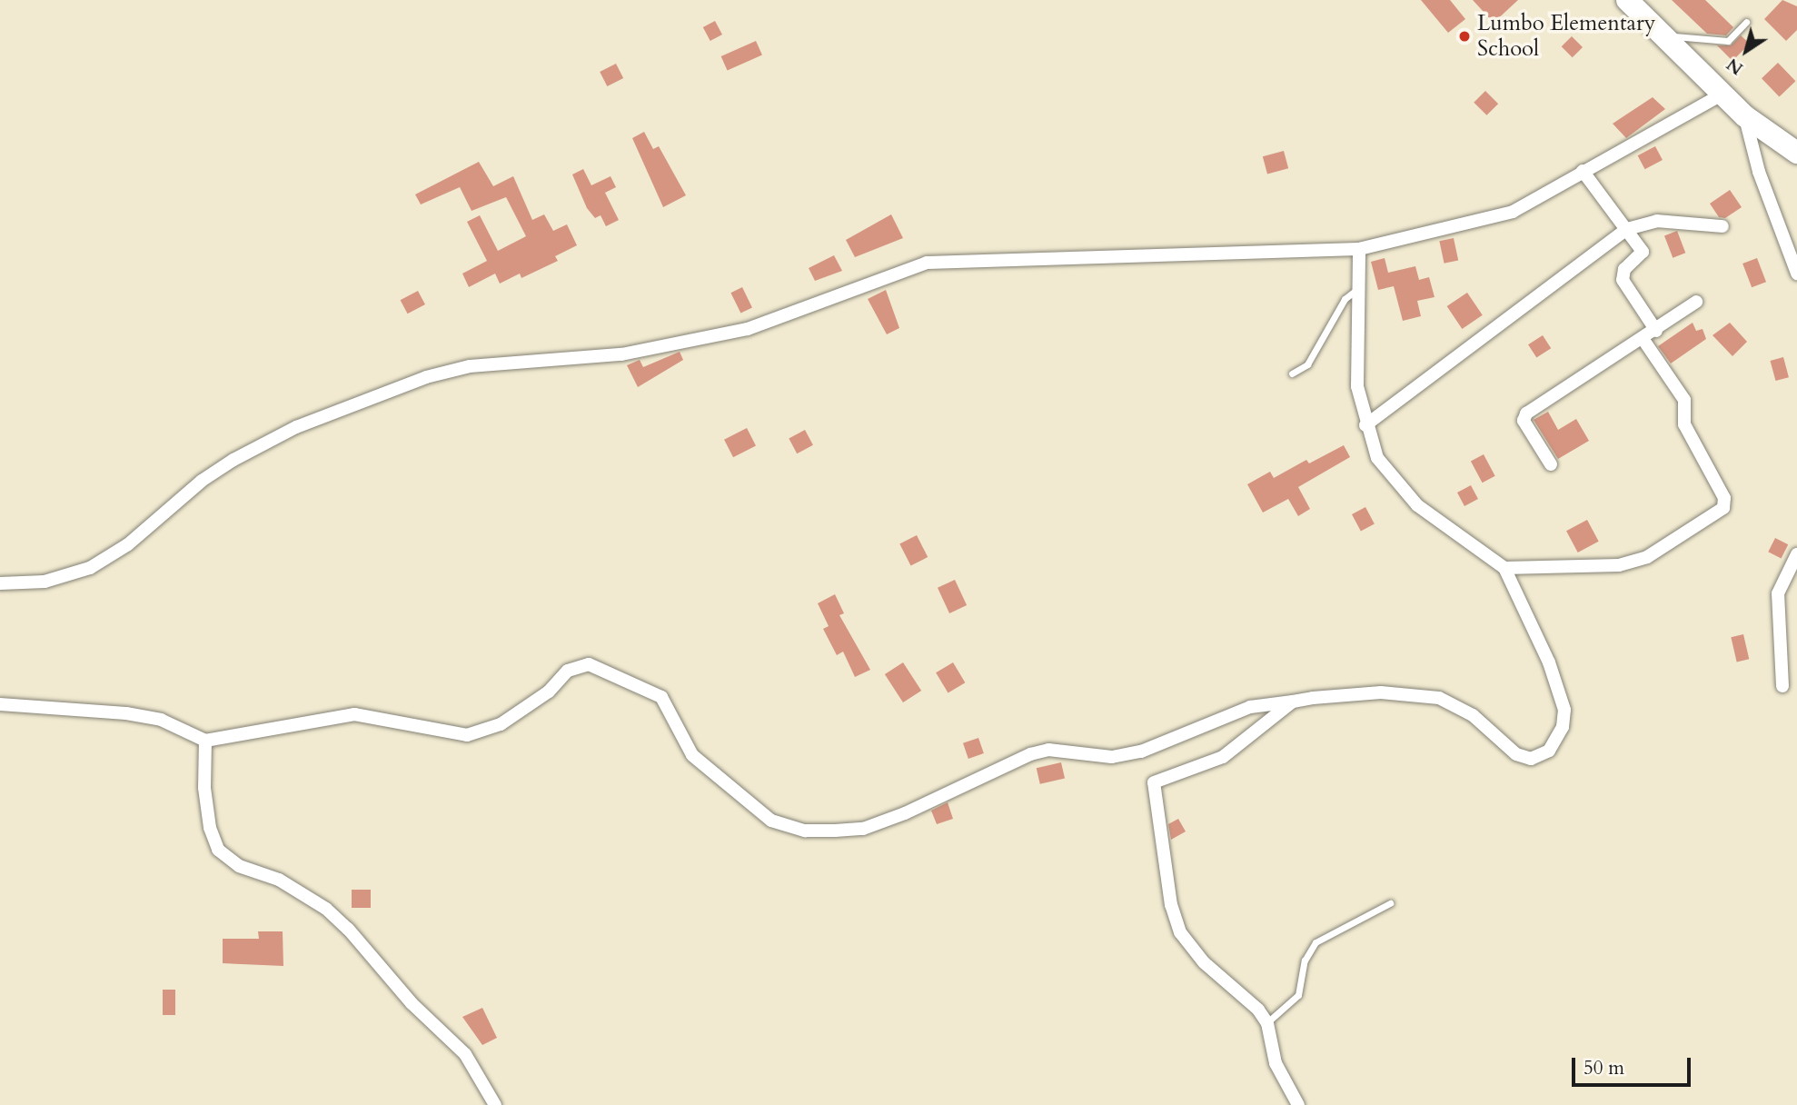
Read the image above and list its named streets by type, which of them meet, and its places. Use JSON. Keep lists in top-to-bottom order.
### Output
{
  "places": ["Lumbo Elementary School"],
  "scale_bar": "50 m",
  "north": "bottom left"
}
